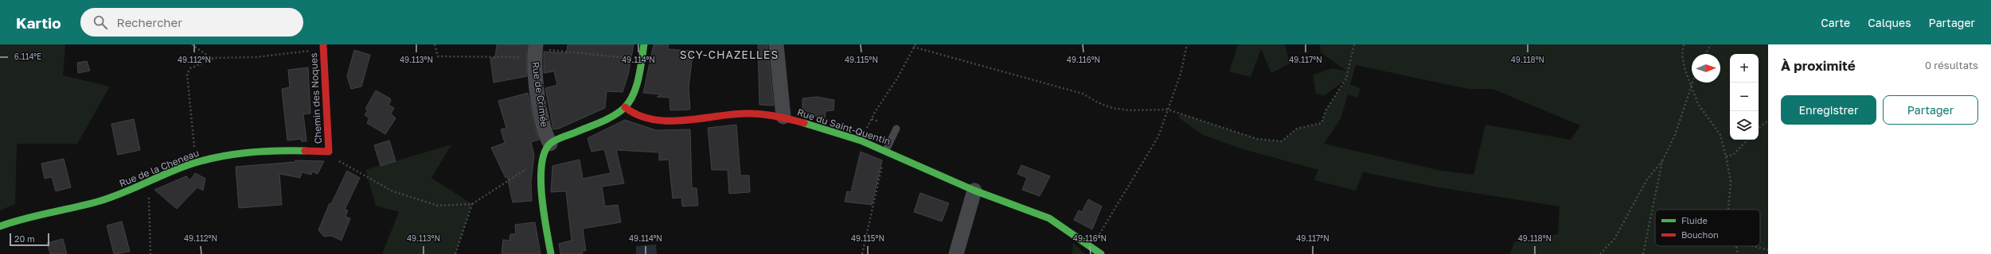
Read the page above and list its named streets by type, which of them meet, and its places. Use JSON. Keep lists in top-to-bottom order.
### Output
{
  "streets": {
    "street": [
      "Rue de Crimée",
      "Chemin des Noques",
      "Rue du Saint-Quentin",
      "Rue de la Cheneau"
    ]
  },
  "crossings": [
    ["Chemin des Noques", "Rue de la Cheneau"]
  ],
  "districts": ["SCY-CHAZELLES"],
  "legend": ["Fluide", "Bouchon"],
  "scale_bar": "20 m",
  "north": "right",
  "page": {
    "header": "Kartio",
    "search": "Rechercher",
    "nav": ["Carte", "Calques", "Partager"],
    "heading": ["À proximité", "0 résultats"],
    "map_buttons": ["+", "−"],
    "buttons": ["Enregistrer", "Partager"],
    "scale": "20 m"
  },
  "coordinates": [
    "6.114°E",
    "49.112°N",
    "49.113°N",
    "49.114°N",
    "49.115°N",
    "49.116°N",
    "49.117°N",
    "49.118°N"
  ]
}
